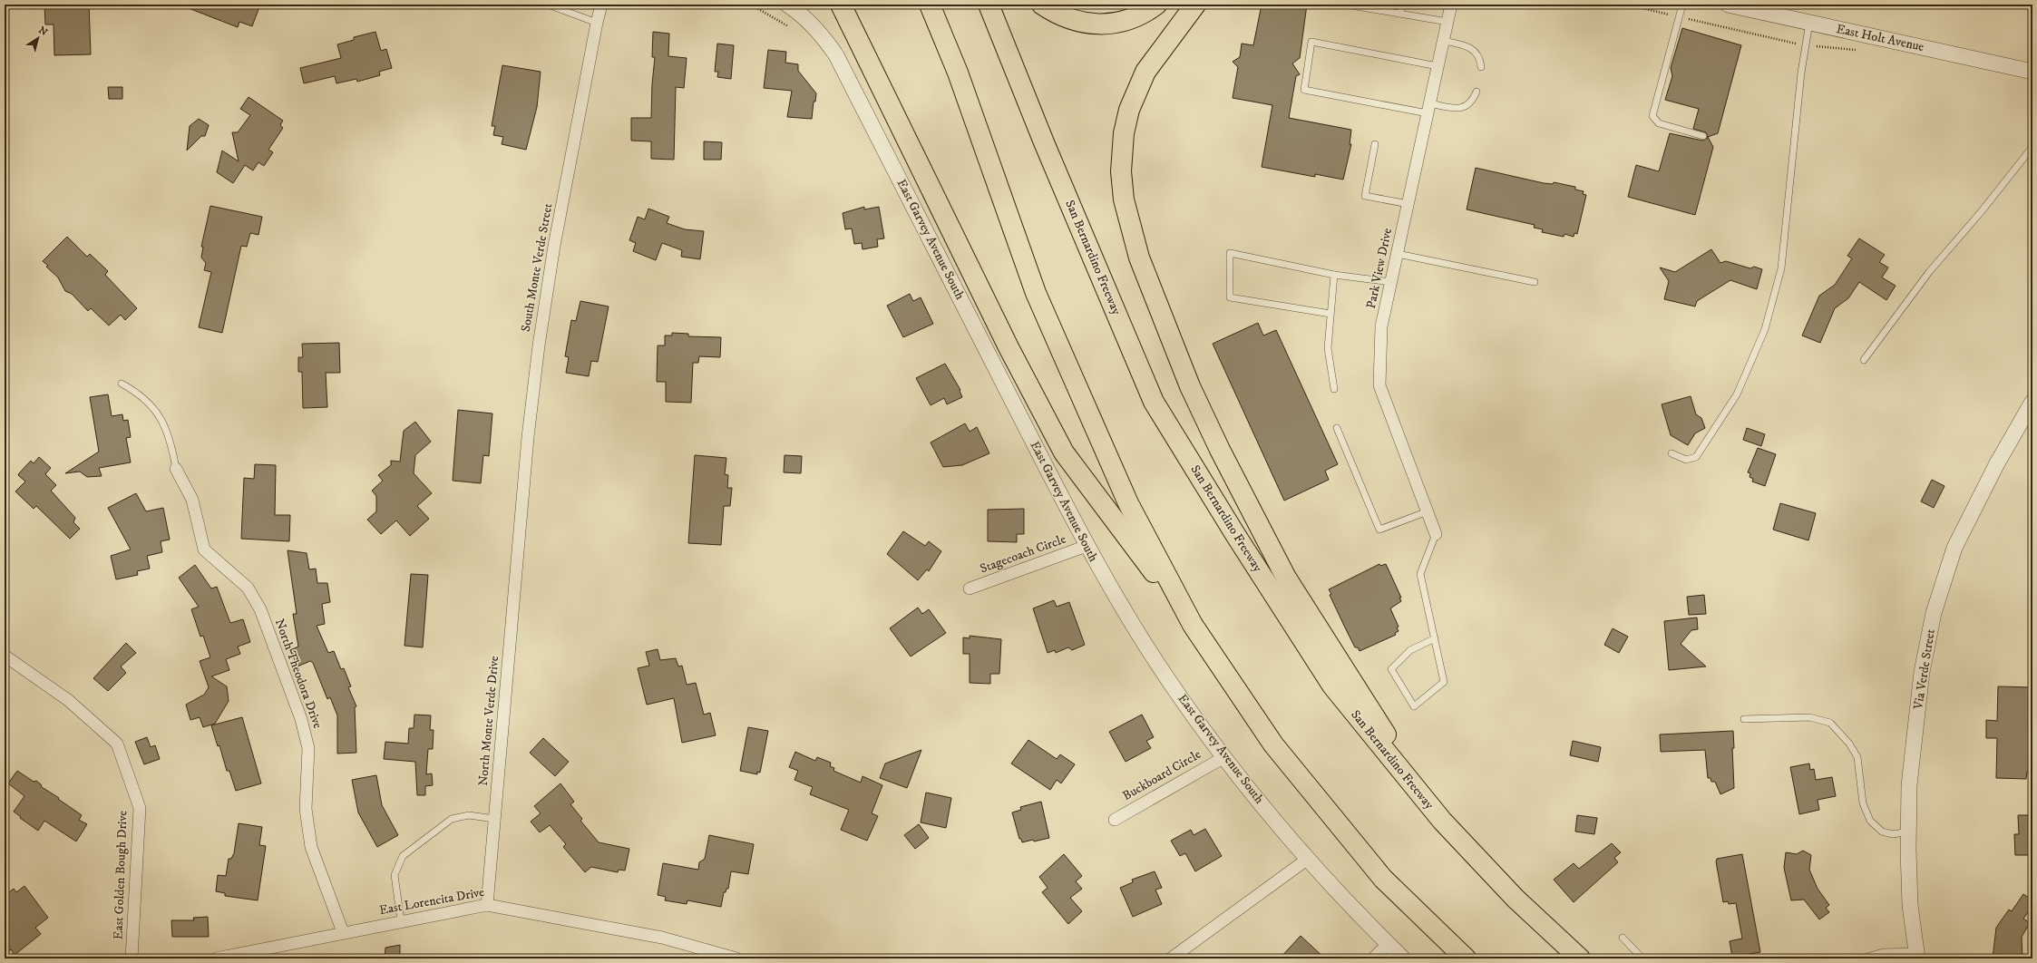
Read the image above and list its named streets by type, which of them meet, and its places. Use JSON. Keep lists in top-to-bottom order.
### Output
{
  "streets": {
    "highway": ["San Bernardino Freeway"],
    "street": [
      "East Holt Avenue",
      "East Garvey Avenue South",
      "South Monte Verde Street",
      "Park View Drive",
      "Stagecoach Circle",
      "Via Verde Street",
      "North Theodora Drive",
      "North Monte Verde Drive",
      "Buckboard Circle",
      "East Golden Bough Drive",
      "East Lorencita Drive"
    ]
  },
  "crossings": [
    ["East Garvey Avenue South", "Stagecoach Circle"],
    ["East Garvey Avenue South", "Buckboard Circle"],
    ["South Monte Verde Street", "North Monte Verde Drive"],
    ["North Theodora Drive", "East Lorencita Drive"],
    ["North Monte Verde Drive", "East Lorencita Drive"]
  ],
  "north": "top right"
}
